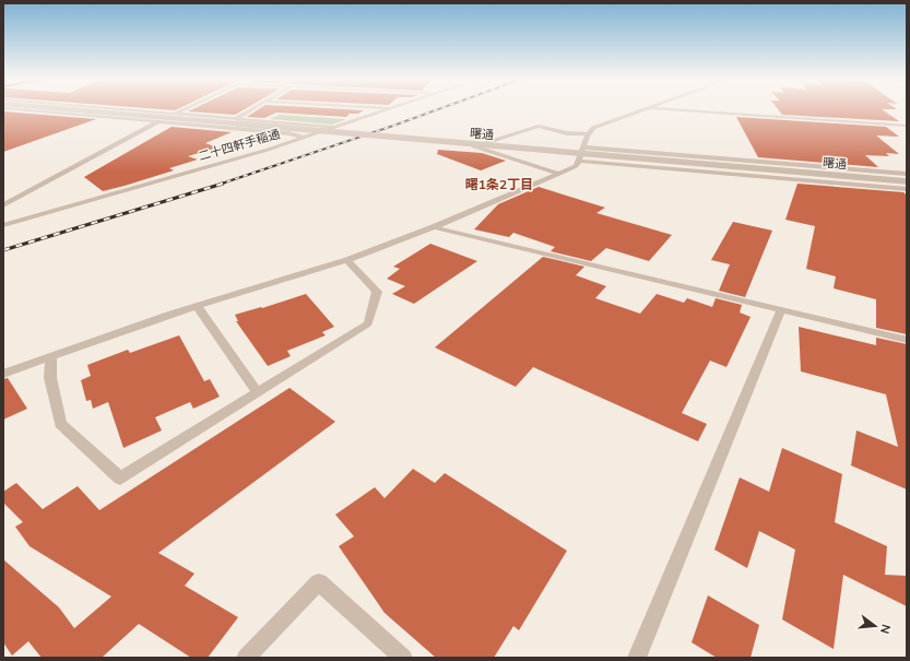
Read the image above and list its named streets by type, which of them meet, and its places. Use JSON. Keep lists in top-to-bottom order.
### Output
{
  "streets": {
    "street": ["曙通", "二十四軒手稲通"]
  },
  "districts": ["曙1条2丁目"],
  "north": "right"
}
